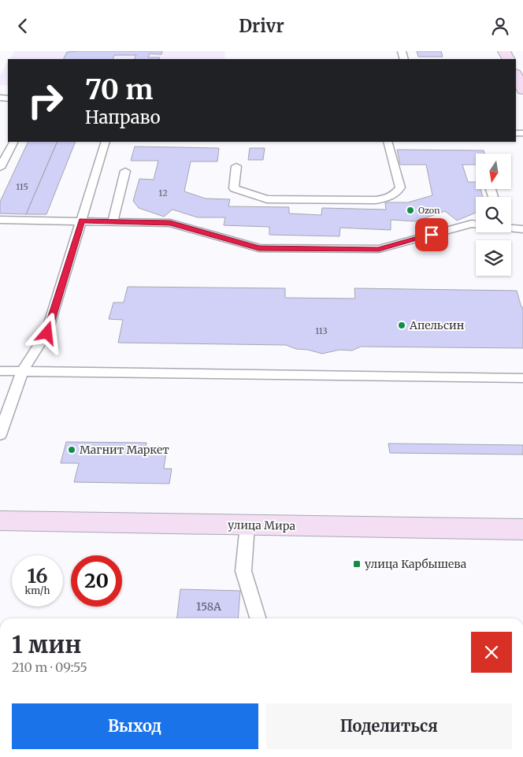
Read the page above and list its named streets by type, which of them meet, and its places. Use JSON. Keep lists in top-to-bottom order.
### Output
{
  "streets": {
    "main road": ["улица Мира"]
  },
  "places": {
    "other": ["Ozon", "Апельсин", "Магнит Маркет"],
    "transit": ["улица Карбышева"]
  },
  "house_numbers": [
    "115",
    "12",
    "113",
    "158А"
  ],
  "north": "bottom",
  "page": {
    "header": "Drivr",
    "turn": ["70 m", "Направо"],
    "speed": "16 km/h",
    "limit": "20",
    "heading": ["1 мин", "210 m · 09:55"],
    "buttons": ["Выход", "Поделиться"]
  }
}
